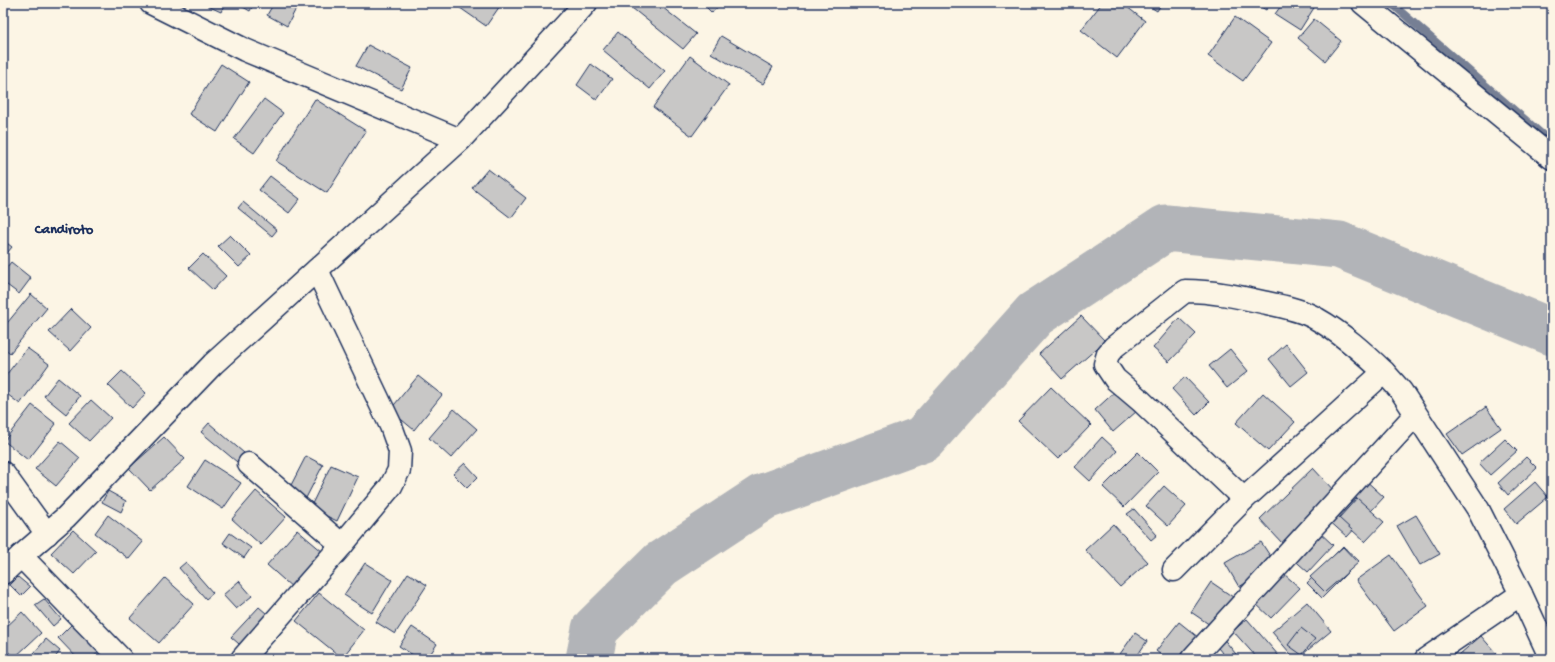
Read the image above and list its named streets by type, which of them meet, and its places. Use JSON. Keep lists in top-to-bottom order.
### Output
{
  "districts": ["Candiroto"]
}
